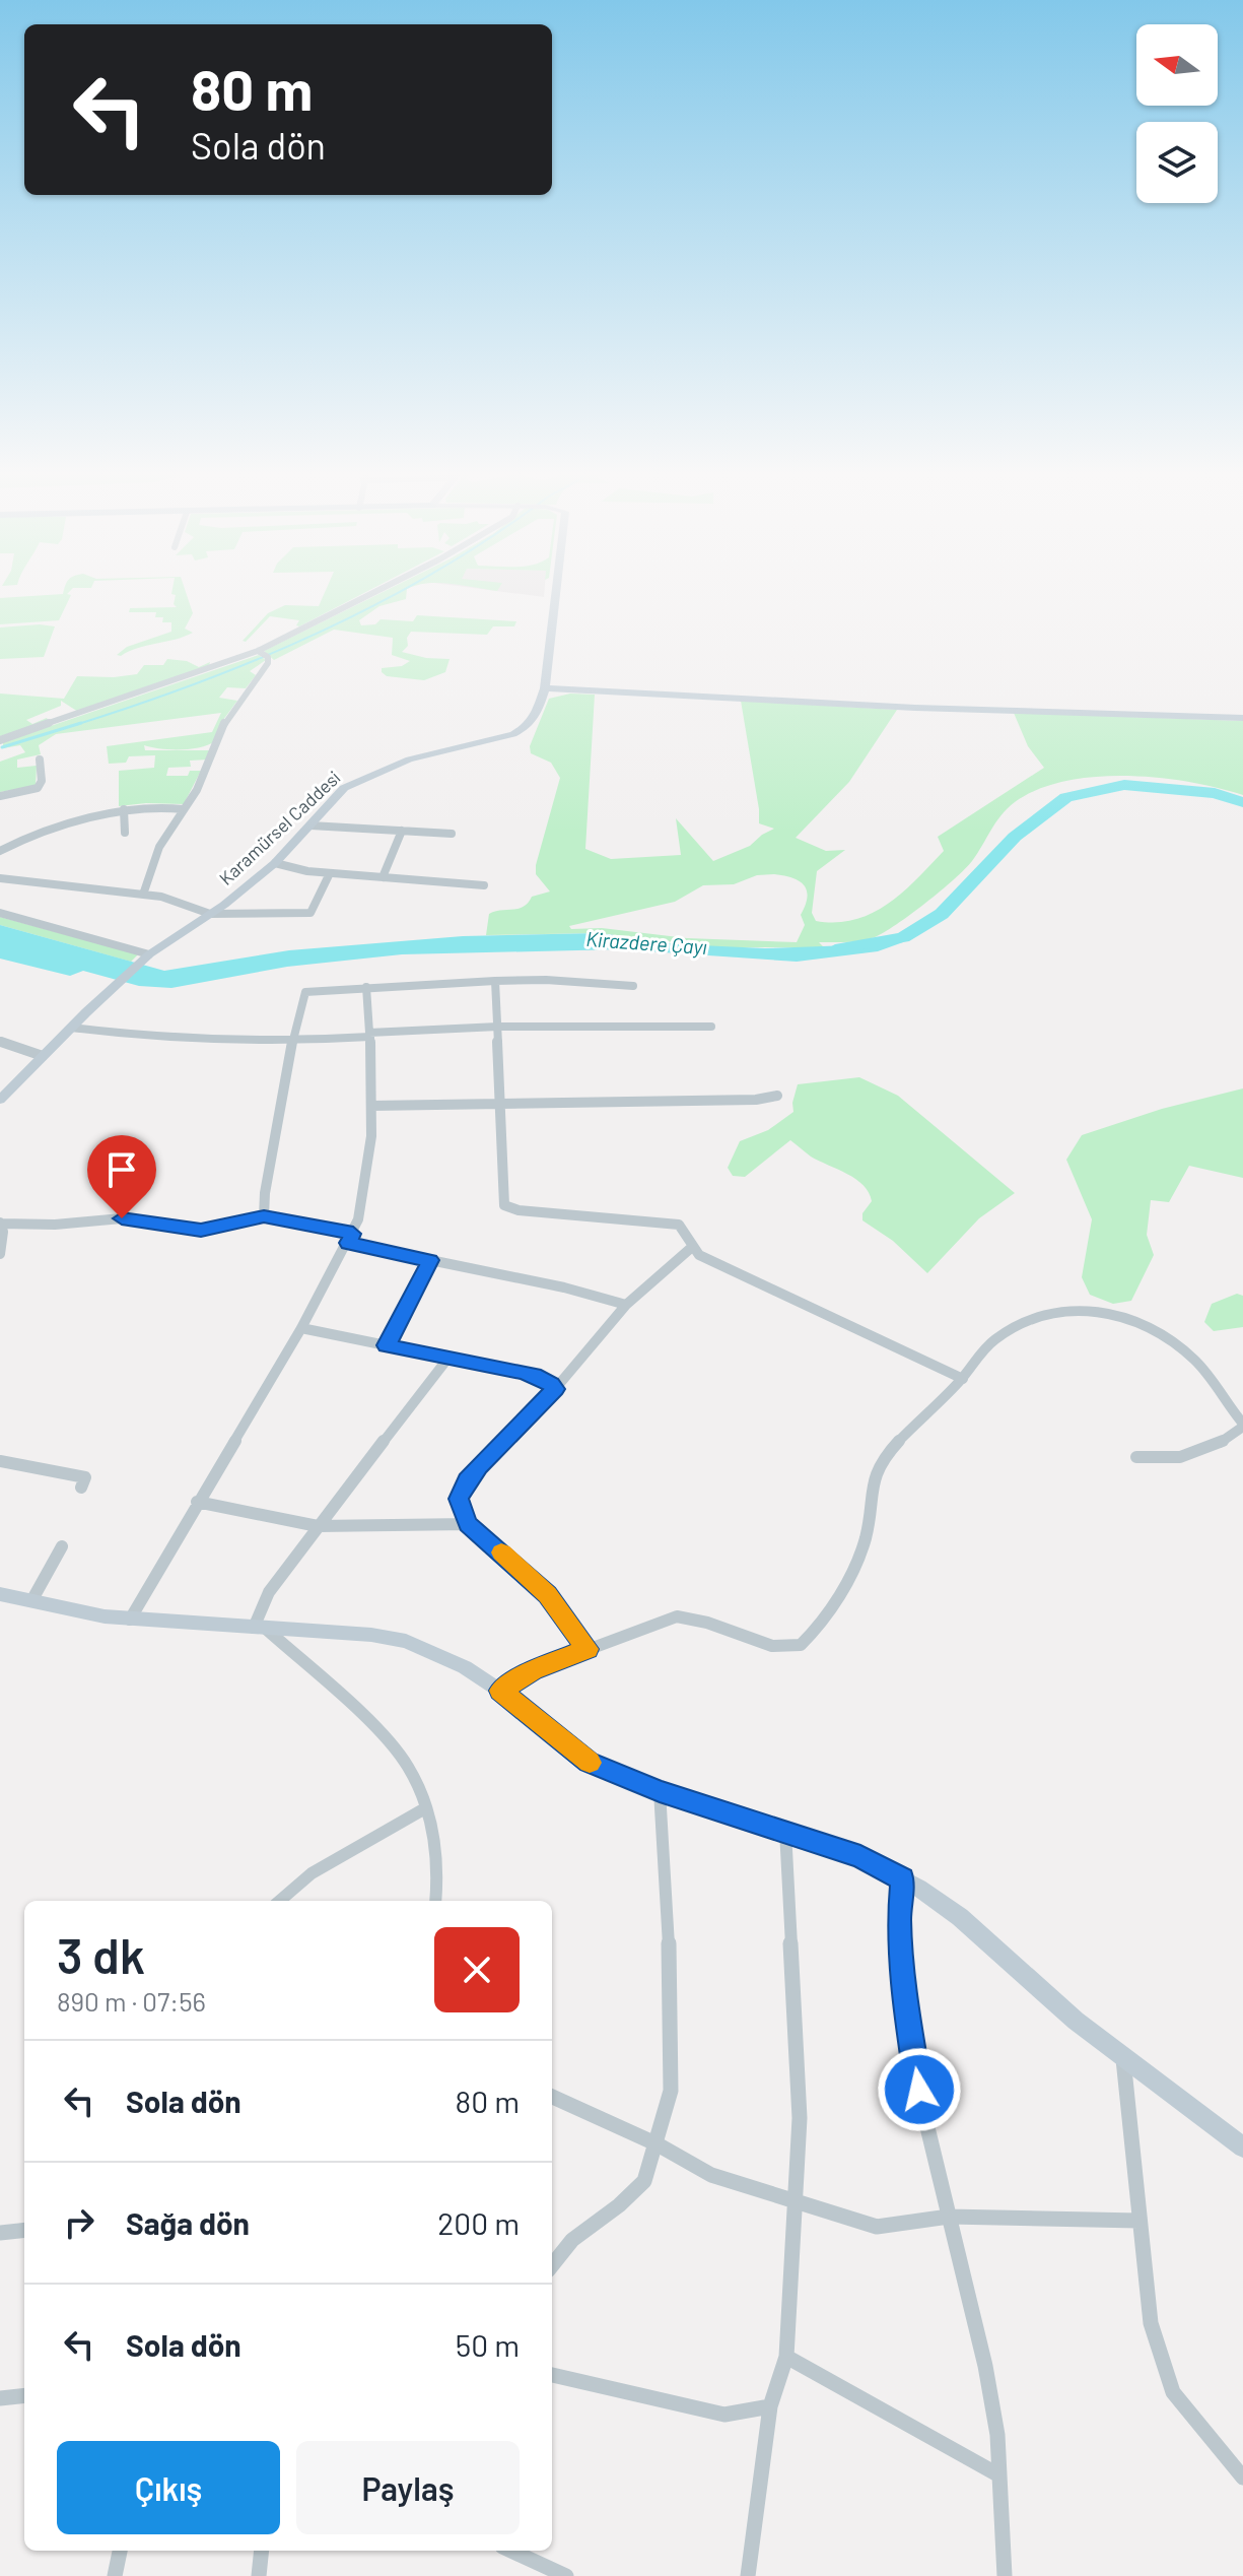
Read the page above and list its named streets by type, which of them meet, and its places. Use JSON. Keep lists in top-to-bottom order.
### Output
{
  "streets": {
    "main road": ["Karamürsel Caddesi"]
  },
  "water": ["Kirazdere Çayı"],
  "north": "left",
  "page": {
    "turn": ["80 m", "Sola dön"],
    "heading": ["3 dk", "890 m · 07:56"],
    "list": [
      {
        "name": "Sola dön",
        "value": "80 m"
      },
      {
        "name": "Sağa dön",
        "value": "200 m"
      },
      {
        "name": "Sola dön",
        "value": "50 m"
      }
    ],
    "buttons": ["Çıkış", "Paylaş"]
  }
}
